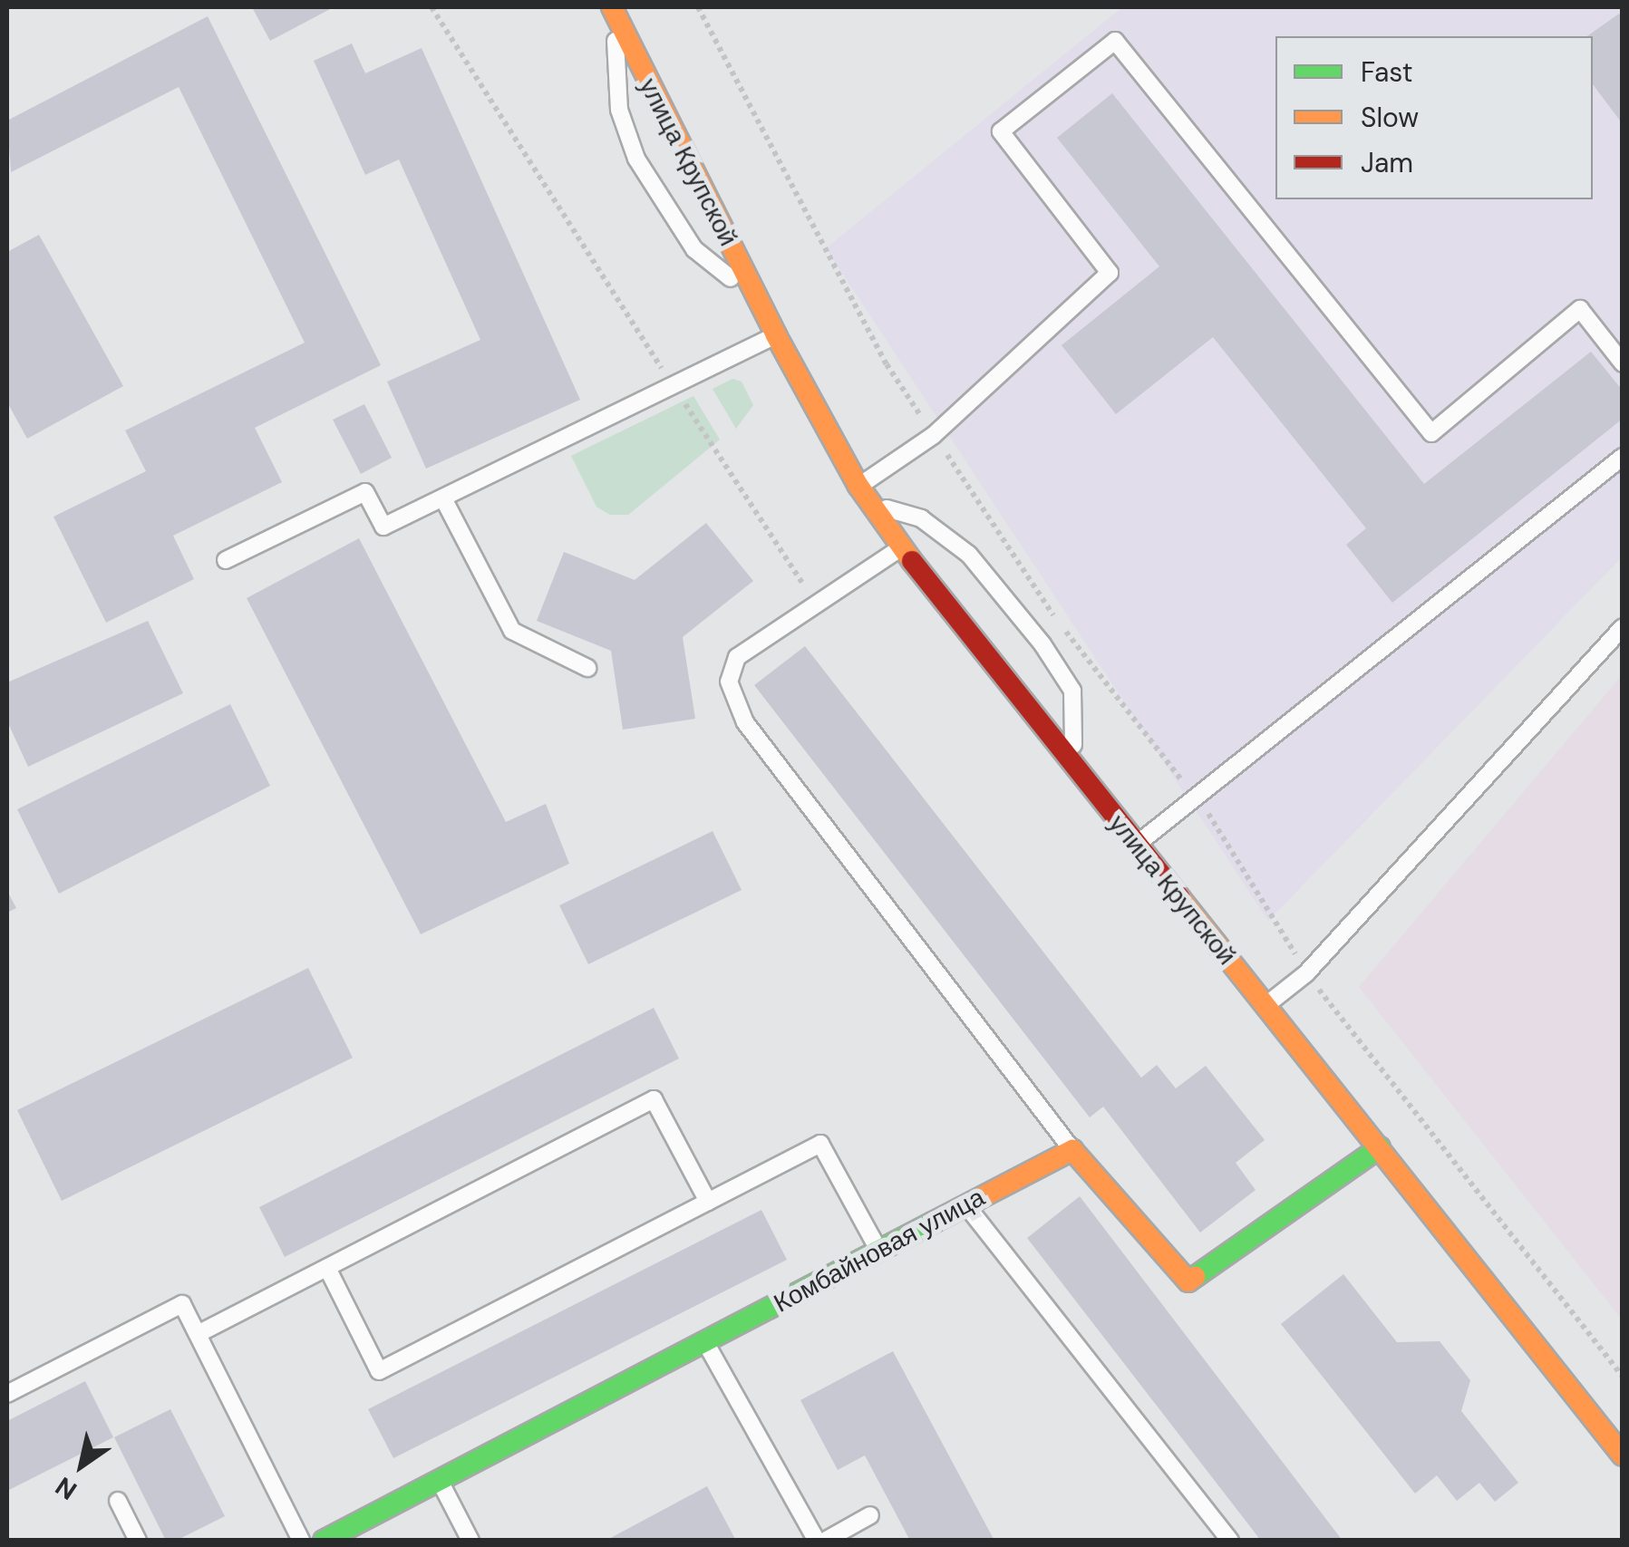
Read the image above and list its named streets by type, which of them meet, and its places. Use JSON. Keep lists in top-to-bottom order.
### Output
{
  "streets": {
    "street": ["улица Крупской", "Комбайновая улица"]
  },
  "legend": ["Fast", "Slow", "Jam"],
  "north": "bottom left"
}
